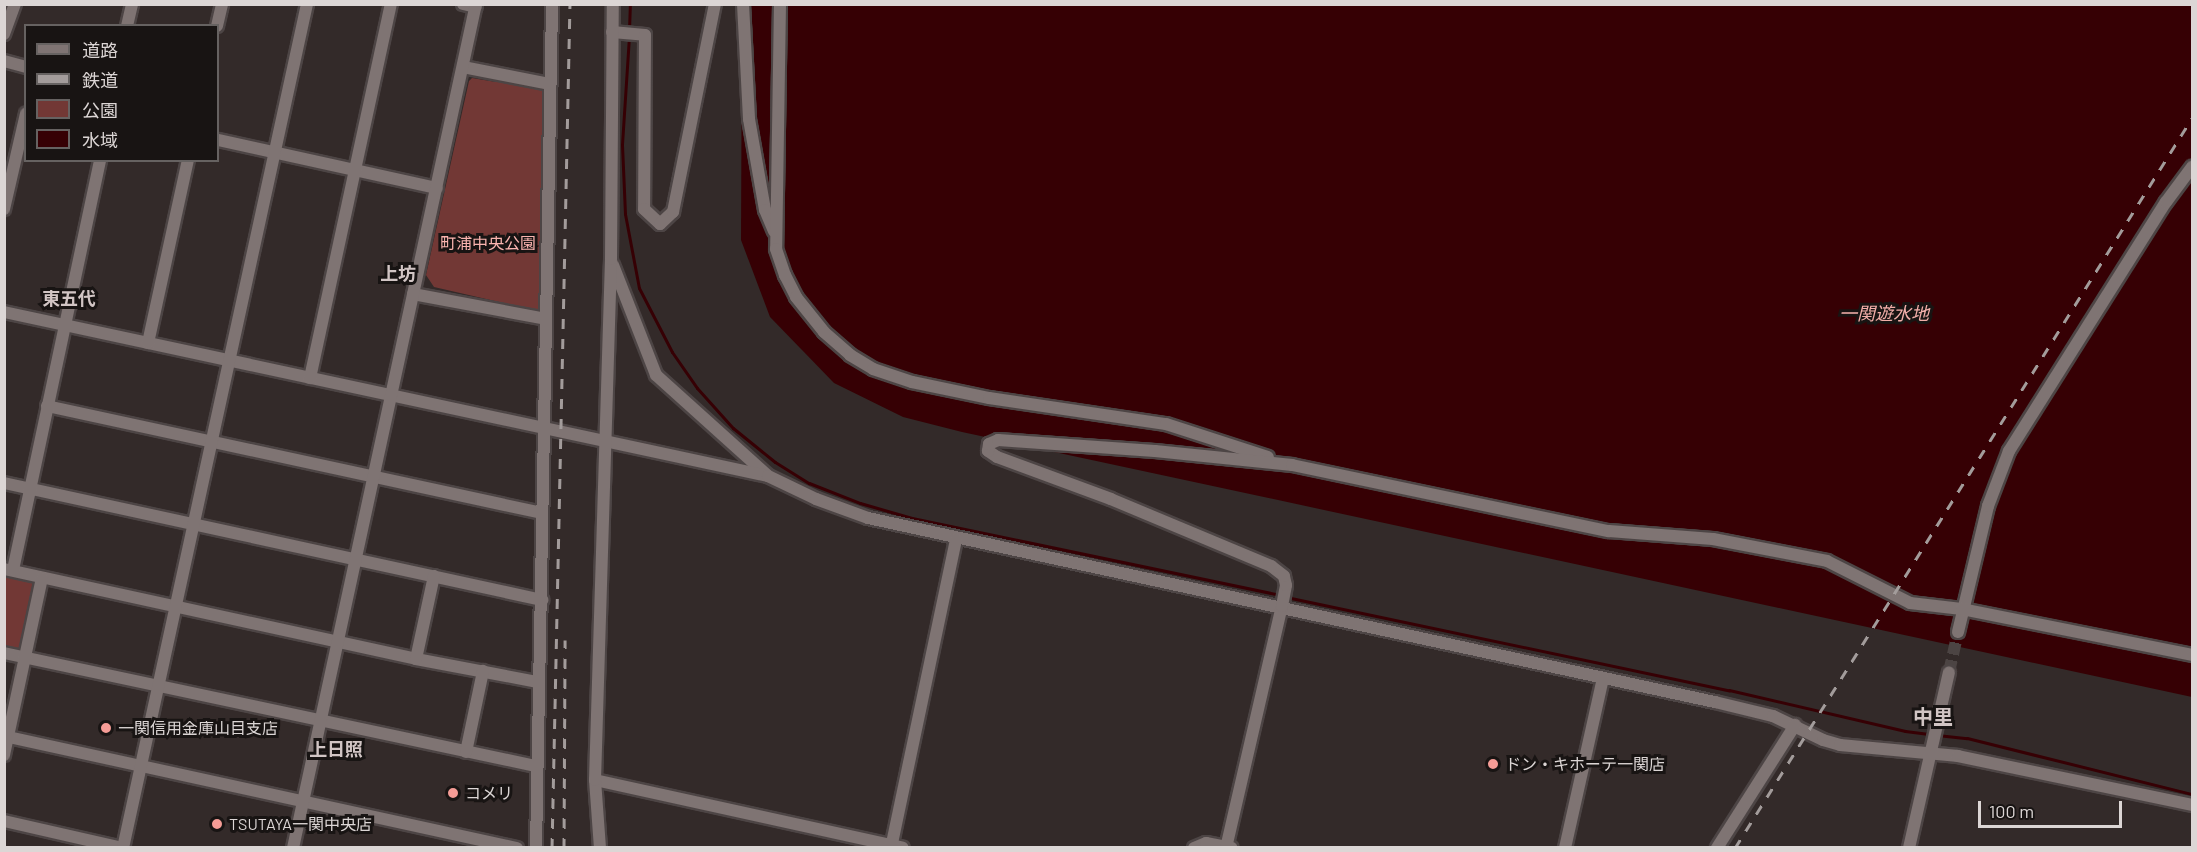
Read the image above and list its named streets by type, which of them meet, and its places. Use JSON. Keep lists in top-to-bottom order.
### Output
{
  "districts": [
    "上坊",
    "東五代",
    "中里",
    "上日照"
  ],
  "water": ["一関遊水地"],
  "parks": ["町浦中央公園"],
  "places": [
    "一関信用金庫山目支店",
    "ドン・キホーテ一関店",
    "コメリ",
    "TSUTAYA一関中央店"
  ],
  "legend": [
    "道路",
    "鉄道",
    "公園",
    "水域"
  ],
  "scale_bar": "100 m"
}
